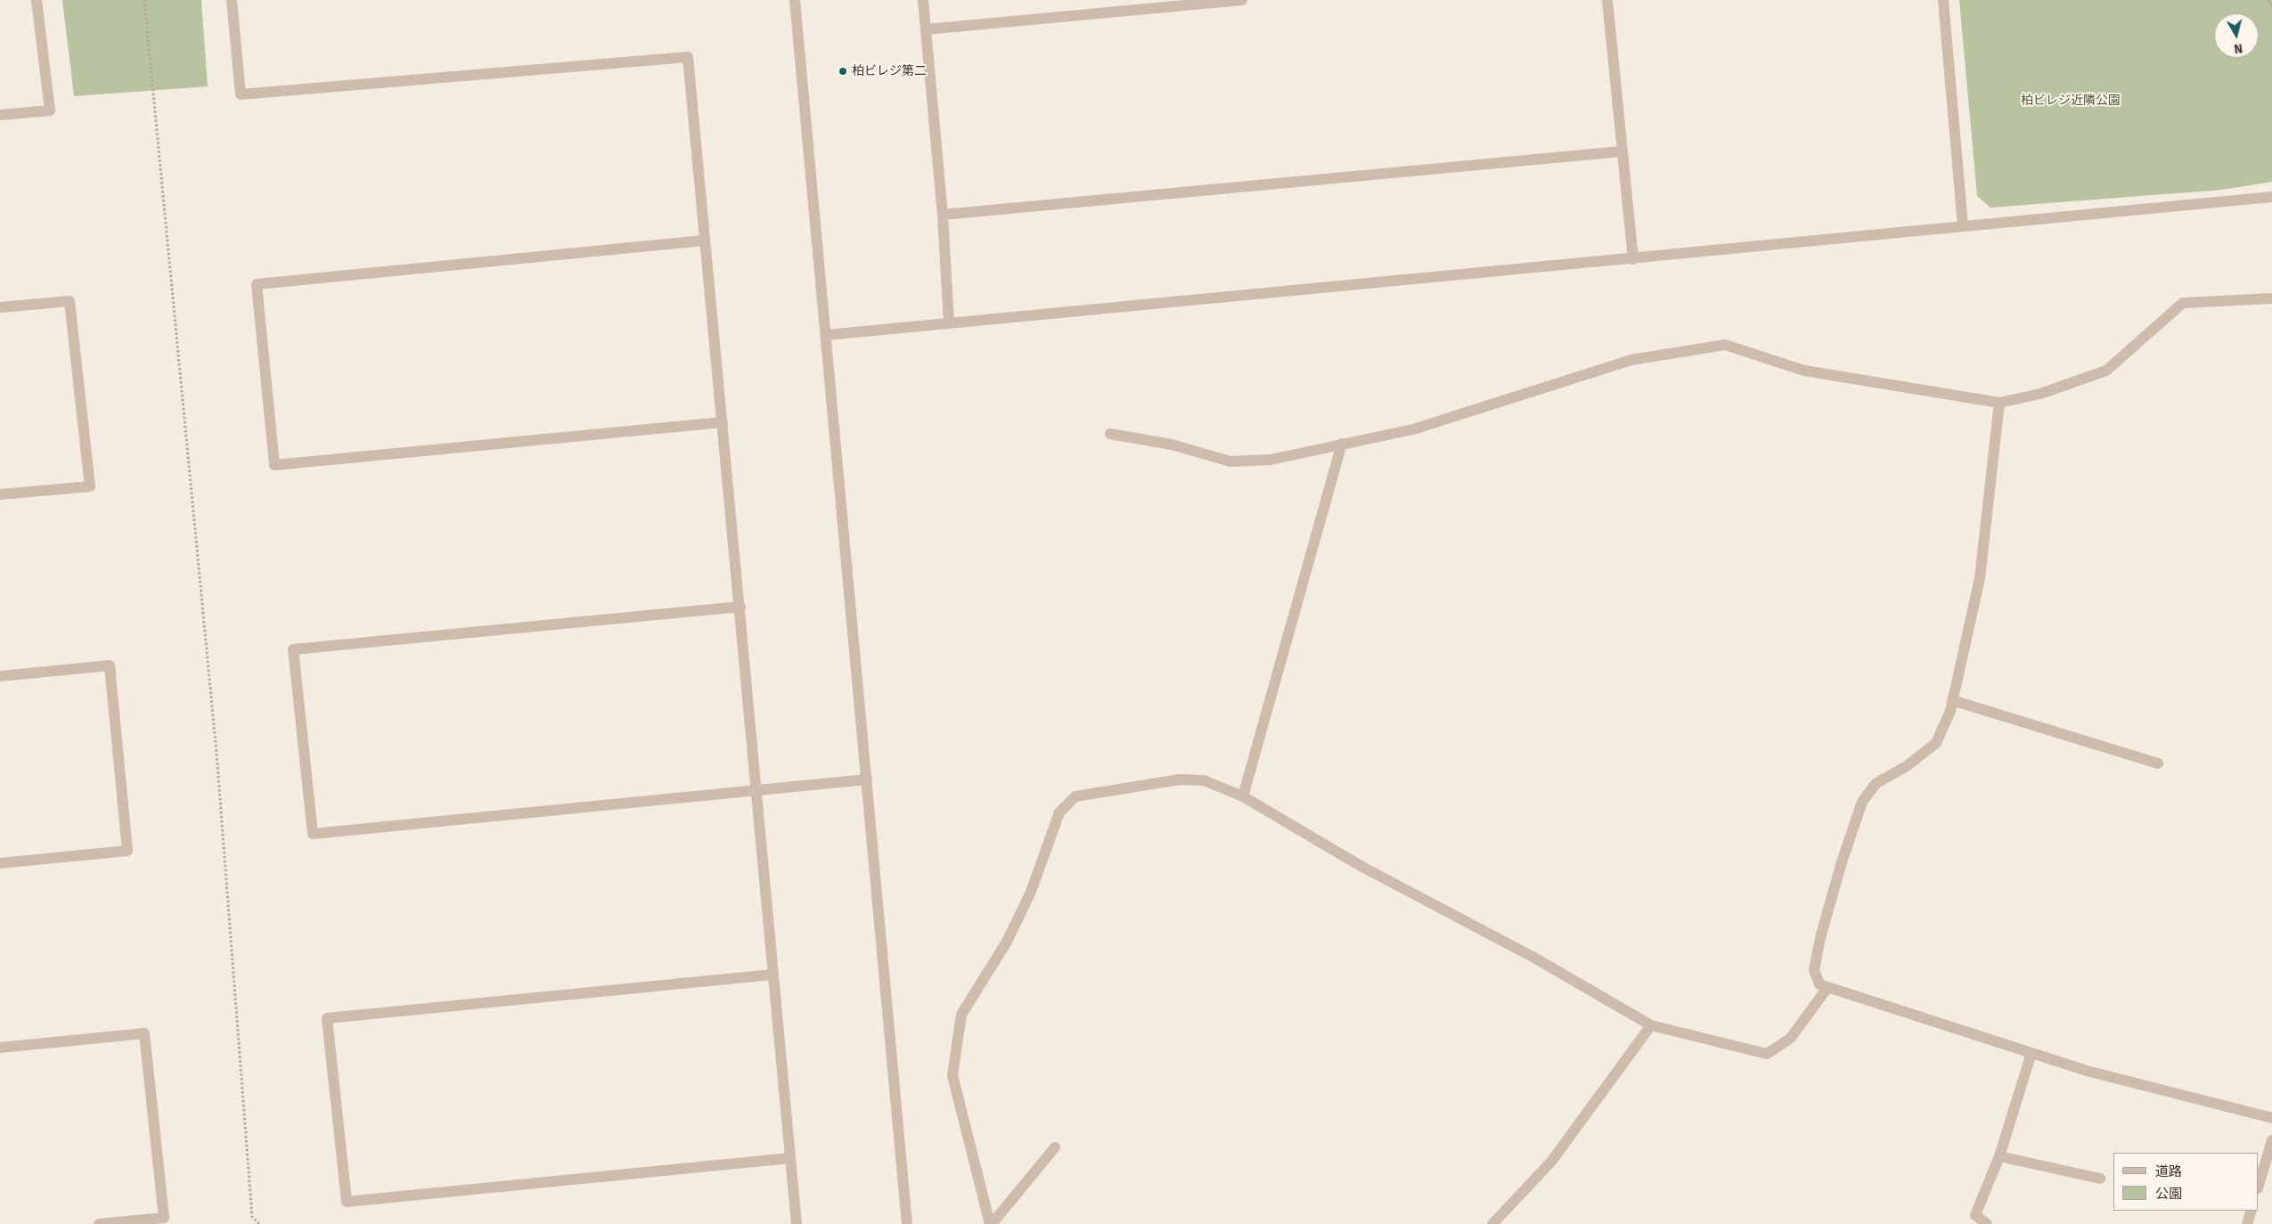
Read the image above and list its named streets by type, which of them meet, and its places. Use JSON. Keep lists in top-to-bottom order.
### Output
{
  "parks": ["柏ビレジ近隣公園"],
  "places": ["柏ビレジ第二"],
  "legend": ["道路", "公園"],
  "north": "bottom"
}
